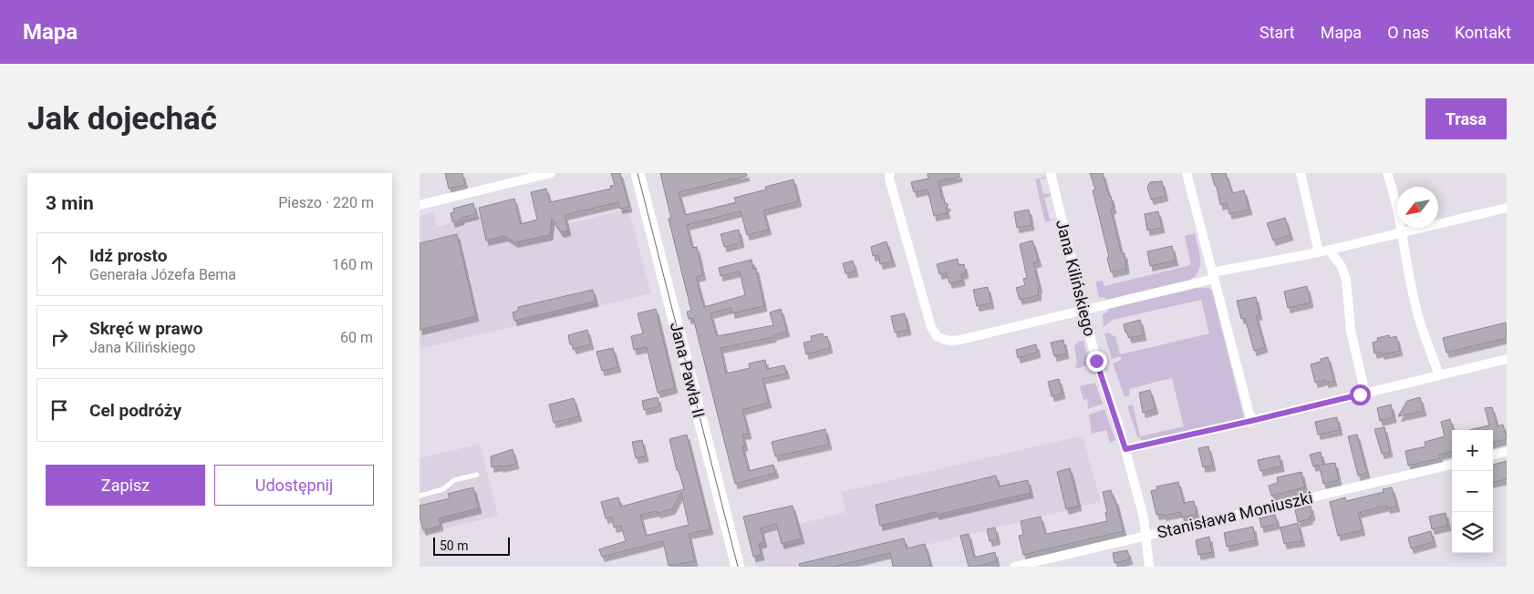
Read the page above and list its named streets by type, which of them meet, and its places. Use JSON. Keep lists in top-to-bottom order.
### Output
{
  "streets": {
    "main road": ["Jana Pawła II"],
    "street": ["Jana Kilińskiego", "Stanisława Moniuszki"]
  },
  "crossings": [
    ["Jana Kilińskiego", "Stanisława Moniuszki"]
  ],
  "scale_bar": "50 m",
  "north": "bottom left",
  "page": {
    "header": "Mapa",
    "nav": [
      "Start",
      "Mapa",
      "O nas",
      "Kontakt"
    ],
    "buttons": [
      "Trasa",
      ["Zapisz", "Udostępnij"]
    ],
    "title": "Jak dojechać",
    "heading": ["3 min", "Pieszo · 220 m"],
    "list": [
      ["Idź prosto", "Generała Józefa Bema", "160 m"],
      ["Skręć w prawo", "Jana Kilińskiego", "60 m"],
      "Cel podróży"
    ],
    "map_buttons": ["+", "−"],
    "scale": "50 m"
  }
}
